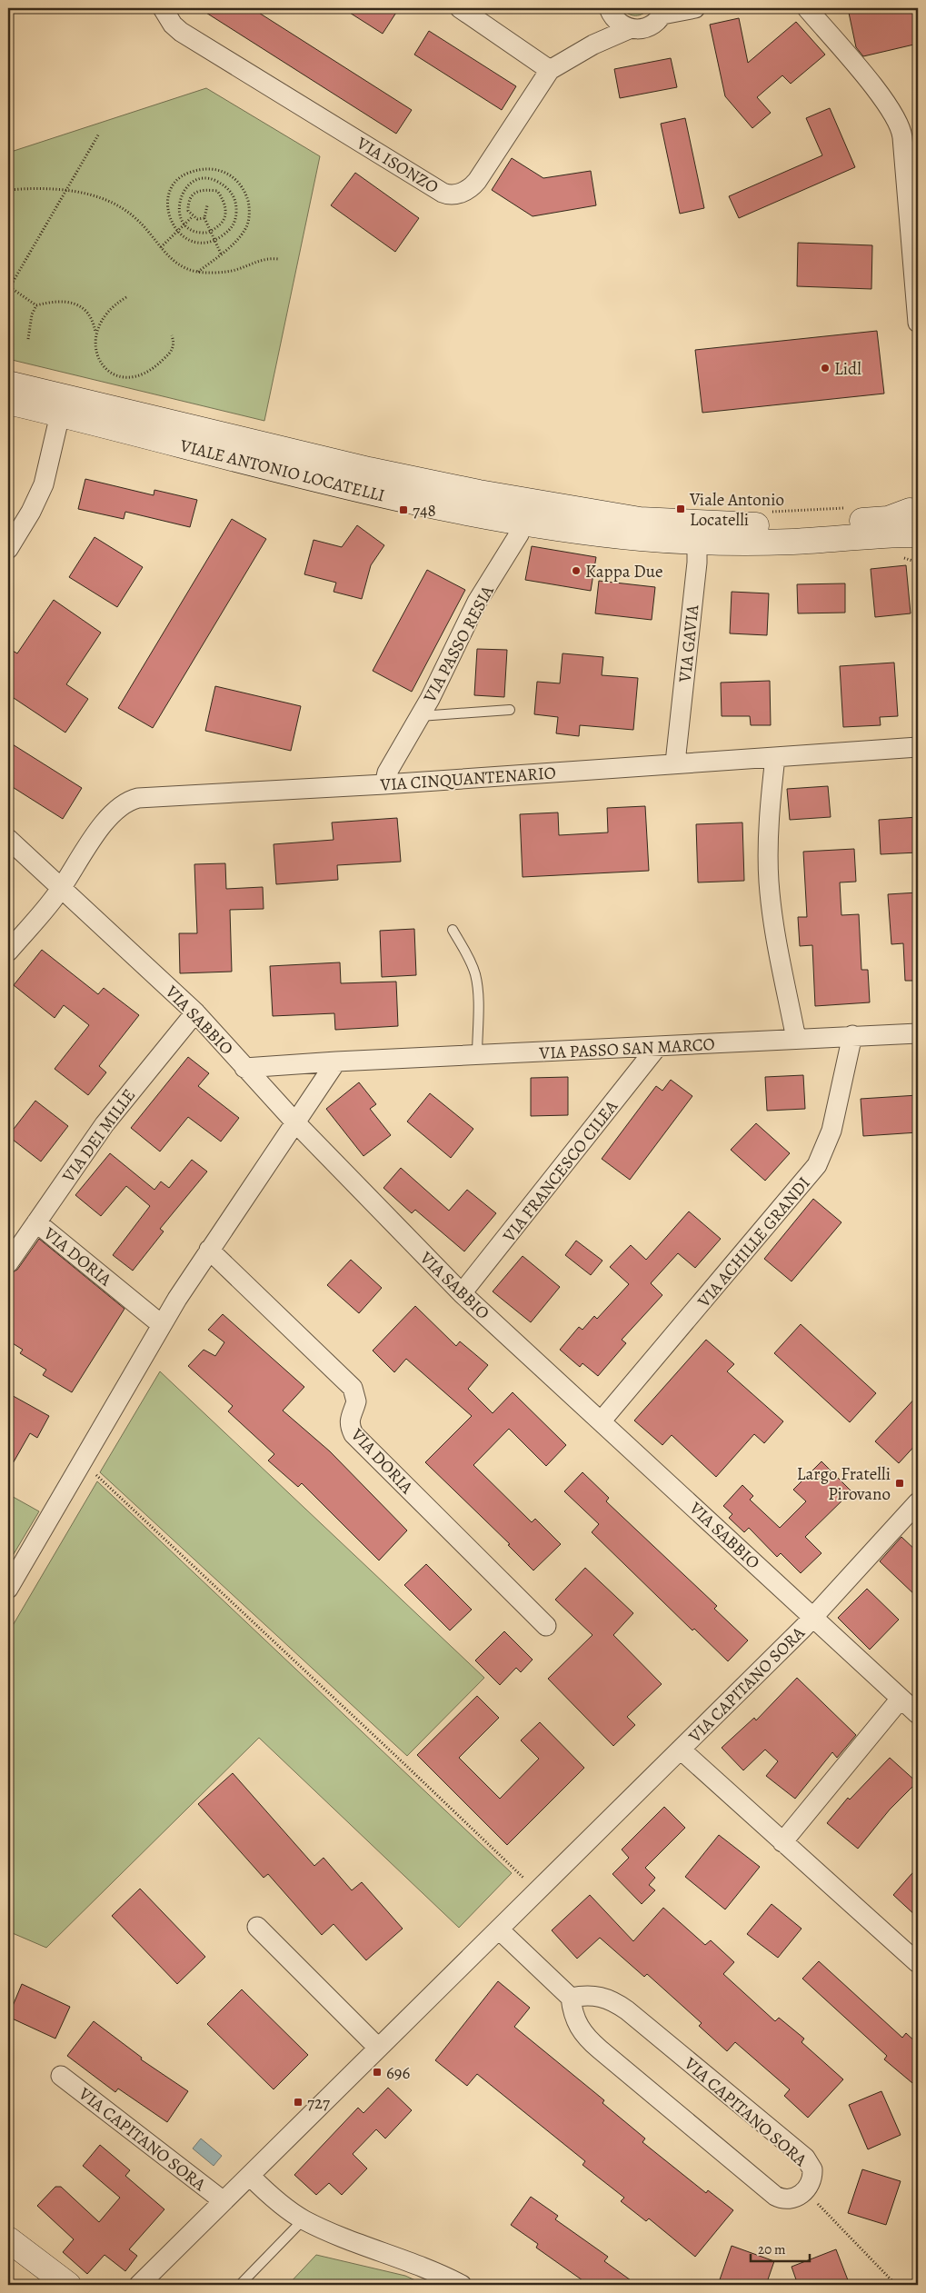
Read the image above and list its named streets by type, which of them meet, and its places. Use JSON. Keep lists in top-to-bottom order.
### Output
{
  "streets": {
    "street": [
      "VIA ISONZO",
      "VIALE ANTONIO LOCATELLI",
      "VIA PASSO RESIA",
      "VIA GAVIA",
      "VIA CINQUANTENARIO",
      "VIA SABBIO",
      "VIA PASSO SAN MARCO",
      "VIA DEI MILLE",
      "VIA FRANCESCO CILEA",
      "VIA ACHILLE GRANDI",
      "VIA DORIA",
      "VIA CAPITANO SORA"
    ]
  },
  "crossings": [
    ["VIALE ANTONIO LOCATELLI", "VIA PASSO RESIA"],
    ["VIALE ANTONIO LOCATELLI", "VIA GAVIA"],
    ["VIA PASSO RESIA", "VIA CINQUANTENARIO"],
    ["VIA GAVIA", "VIA CINQUANTENARIO"],
    ["VIA CINQUANTENARIO", "VIA SABBIO"],
    ["VIA SABBIO", "VIA PASSO SAN MARCO"],
    ["VIA SABBIO", "VIA DEI MILLE"],
    ["VIA SABBIO", "VIA FRANCESCO CILEA"],
    ["VIA SABBIO", "VIA ACHILLE GRANDI"],
    ["VIA SABBIO", "VIA CAPITANO SORA"],
    ["VIA PASSO SAN MARCO", "VIA FRANCESCO CILEA"],
    ["VIA PASSO SAN MARCO", "VIA ACHILLE GRANDI"],
    ["VIA DEI MILLE", "VIA DORIA"]
  ],
  "places": {
    "other": ["Lidl", "Kappa Due"],
    "transit": [
      "Viale Antonio Locatelli",
      "748",
      "Largo Fratelli Pirovano",
      "696",
      "727"
    ]
  },
  "scale_bar": "20 m"
}
